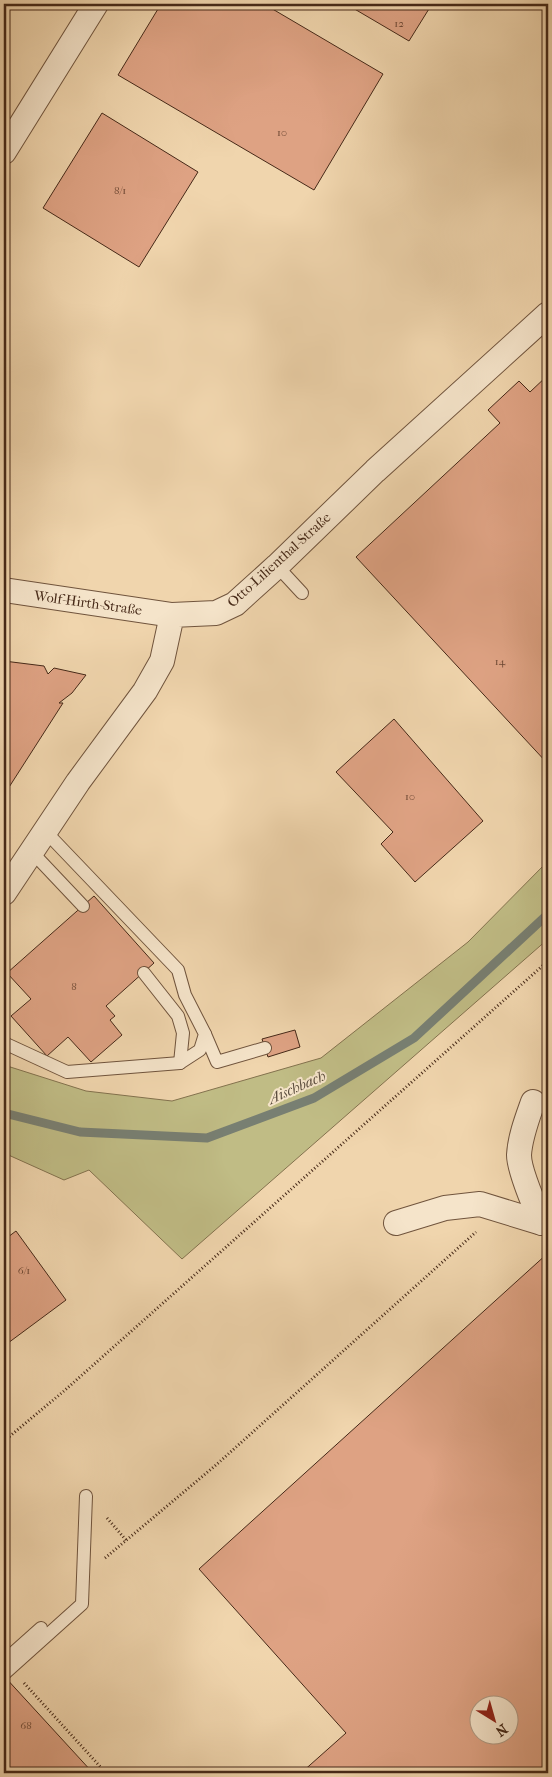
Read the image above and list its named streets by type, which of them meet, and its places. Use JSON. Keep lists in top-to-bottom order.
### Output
{
  "streets": {
    "street": ["Otto-Lilienthal-Straße", "Wolf-Hirth-Straße"]
  },
  "crossings": [
    ["Otto-Lilienthal-Straße", "Wolf-Hirth-Straße"]
  ],
  "water": ["Aischbach"],
  "house_numbers": [
    "12",
    "10",
    "8/1",
    "14",
    "10",
    "8",
    "6/1",
    "68"
  ],
  "north": "bottom right"
}
